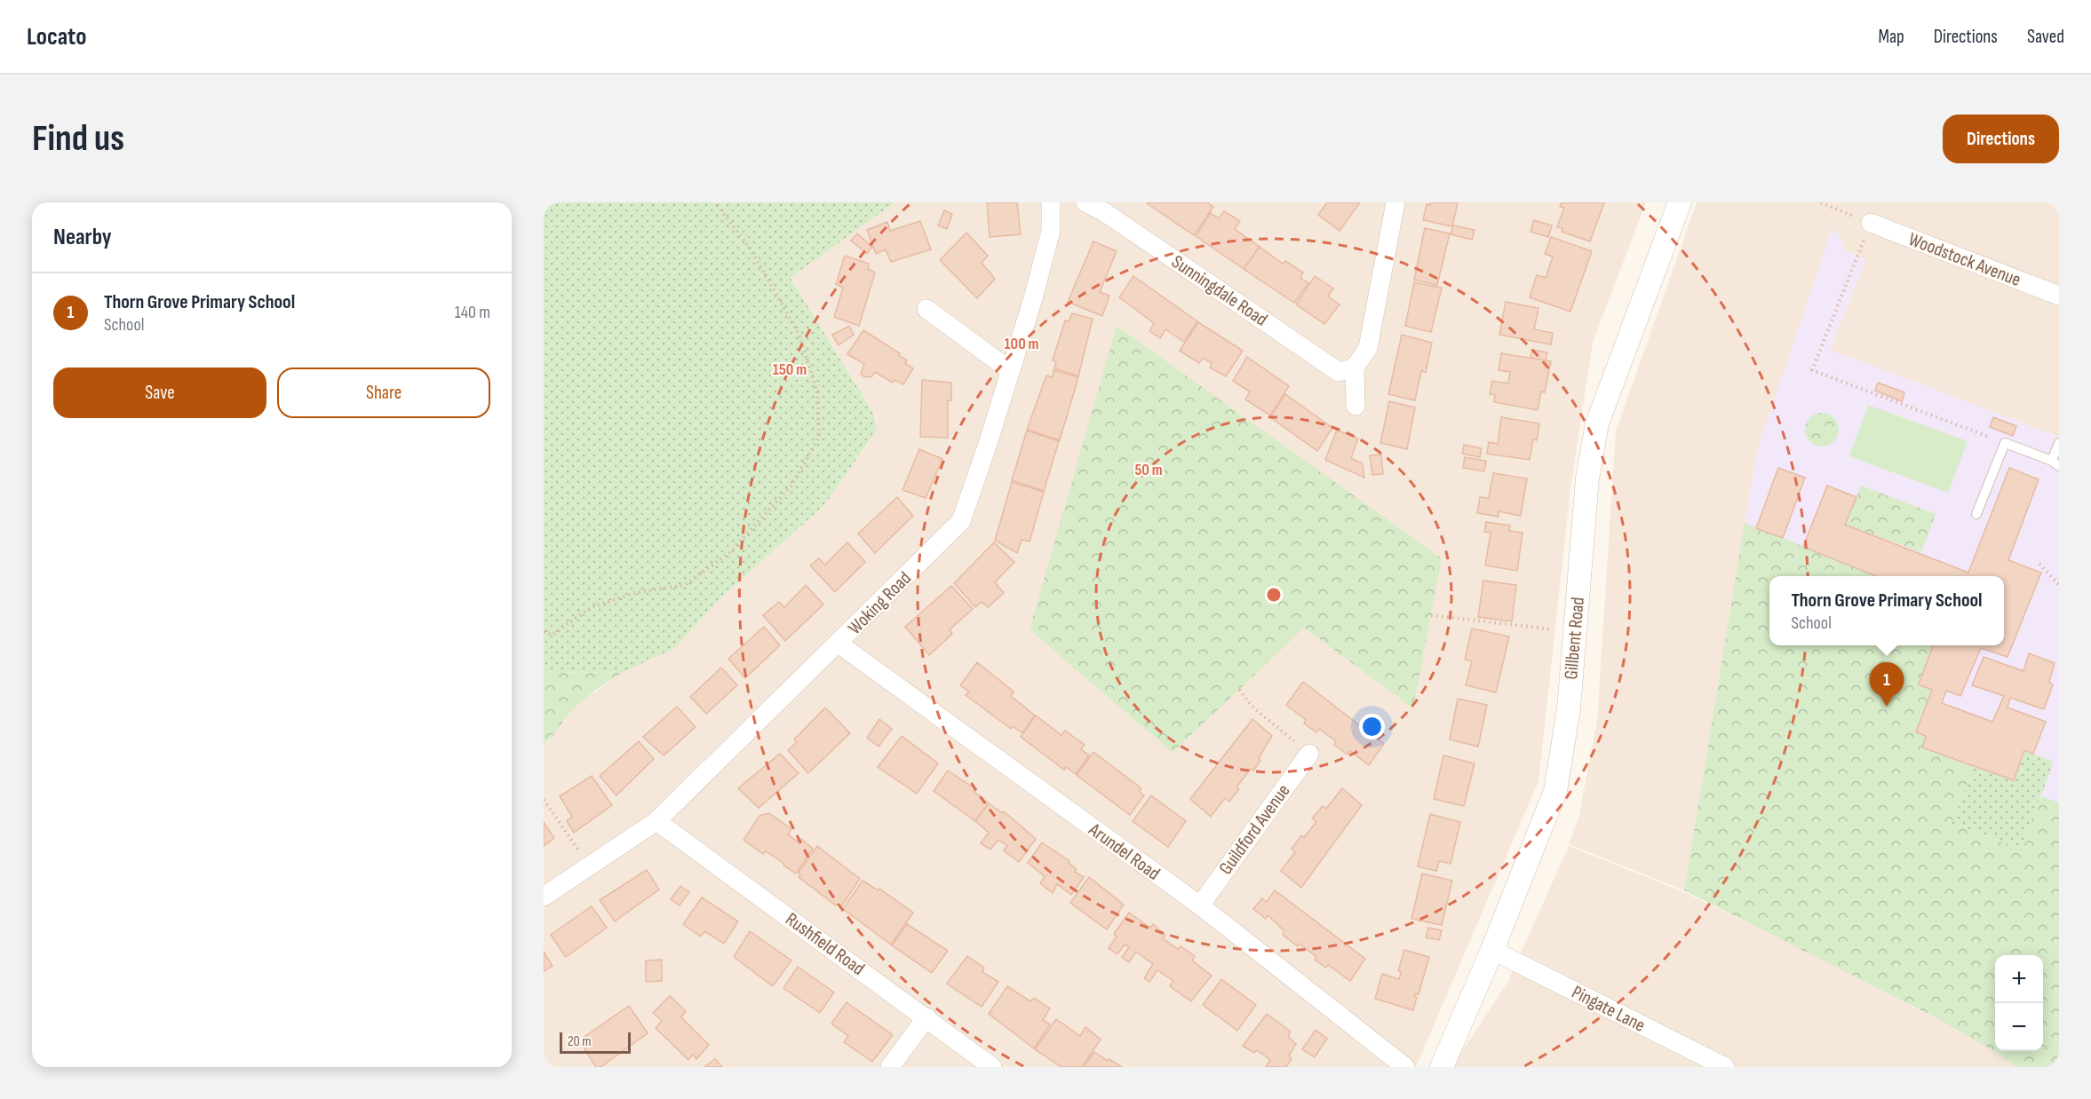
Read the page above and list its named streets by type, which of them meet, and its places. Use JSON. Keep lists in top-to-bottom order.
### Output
{
  "streets": {
    "street": [
      "Woodstock Avenue",
      "Sunningdale Road",
      "Woking Road",
      "Gillbent Road",
      "Guildford Avenue",
      "Arundel Road",
      "Rushfield Road",
      "Pingate Lane"
    ]
  },
  "crossings": [
    ["Woking Road", "Arundel Road"],
    ["Woking Road", "Rushfield Road"],
    ["Gillbent Road", "Pingate Lane"],
    ["Guildford Avenue", "Arundel Road"]
  ],
  "scale_bar": "20 m",
  "page": {
    "header": "Locato",
    "nav": ["Map", "Directions", "Saved"],
    "buttons": [
      "Directions",
      ["Save", "Share"]
    ],
    "title": "Find us",
    "heading": "Nearby",
    "list": [
      {
        "mark": "1",
        "name": "Thorn Grove Primary School",
        "note": "School",
        "value": "140 m"
      }
    ],
    "popup": ["Thorn Grove Primary School", "School"],
    "pins": "1",
    "map_buttons": ["+", "−"],
    "scale": "20 m"
  },
  "rings": ["100 m", "150 m", "50 m"]
}
